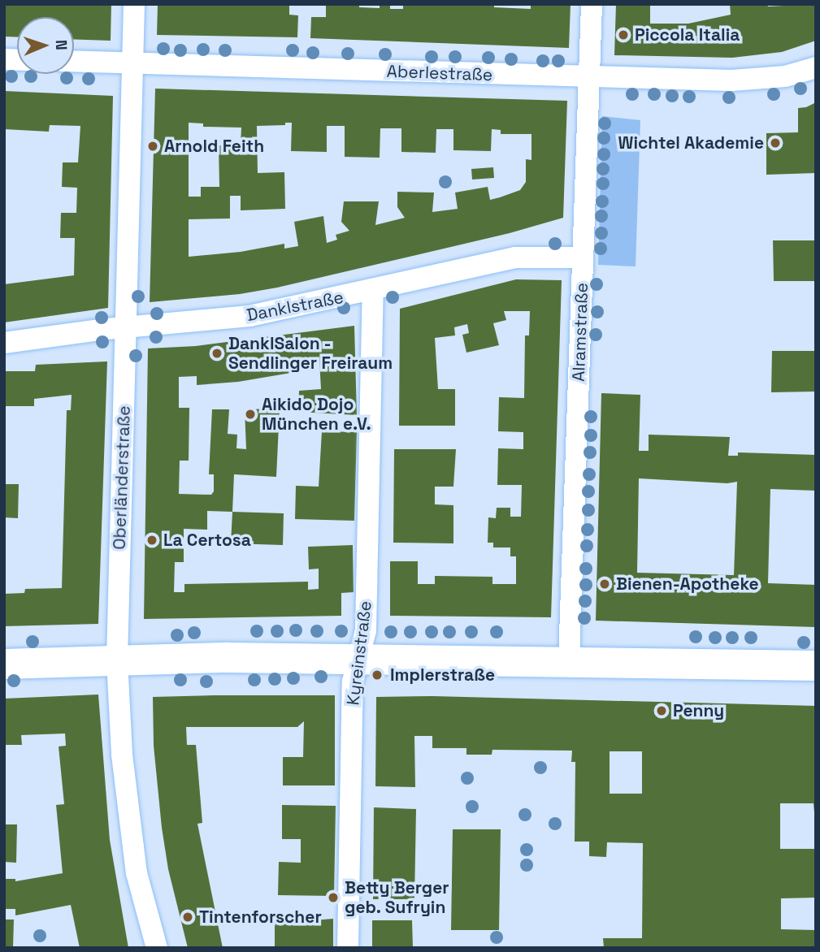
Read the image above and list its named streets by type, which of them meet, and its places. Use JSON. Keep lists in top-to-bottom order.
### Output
{
  "streets": {
    "street": [
      "Aberlestraße",
      "Danklstraße",
      "Alramstraße",
      "Oberländerstraße",
      "Kyreinstraße"
    ]
  },
  "crossings": [
    ["Aberlestraße", "Alramstraße"],
    ["Aberlestraße", "Oberländerstraße"],
    ["Danklstraße", "Alramstraße"],
    ["Danklstraße", "Oberländerstraße"],
    ["Danklstraße", "Kyreinstraße"]
  ],
  "places": [
    "Piccola Italia",
    "Wichtel Akademie",
    "Arnold Feith",
    "DanklSalon - Sendlinger Freiraum",
    "Aikido Dojo München e.V.",
    "La Certosa",
    "Bienen-Apotheke",
    "Implerstraße",
    "Penny",
    "Betty Berger geb. Sufryin",
    "Tintenforscher"
  ],
  "north": "right"
}
